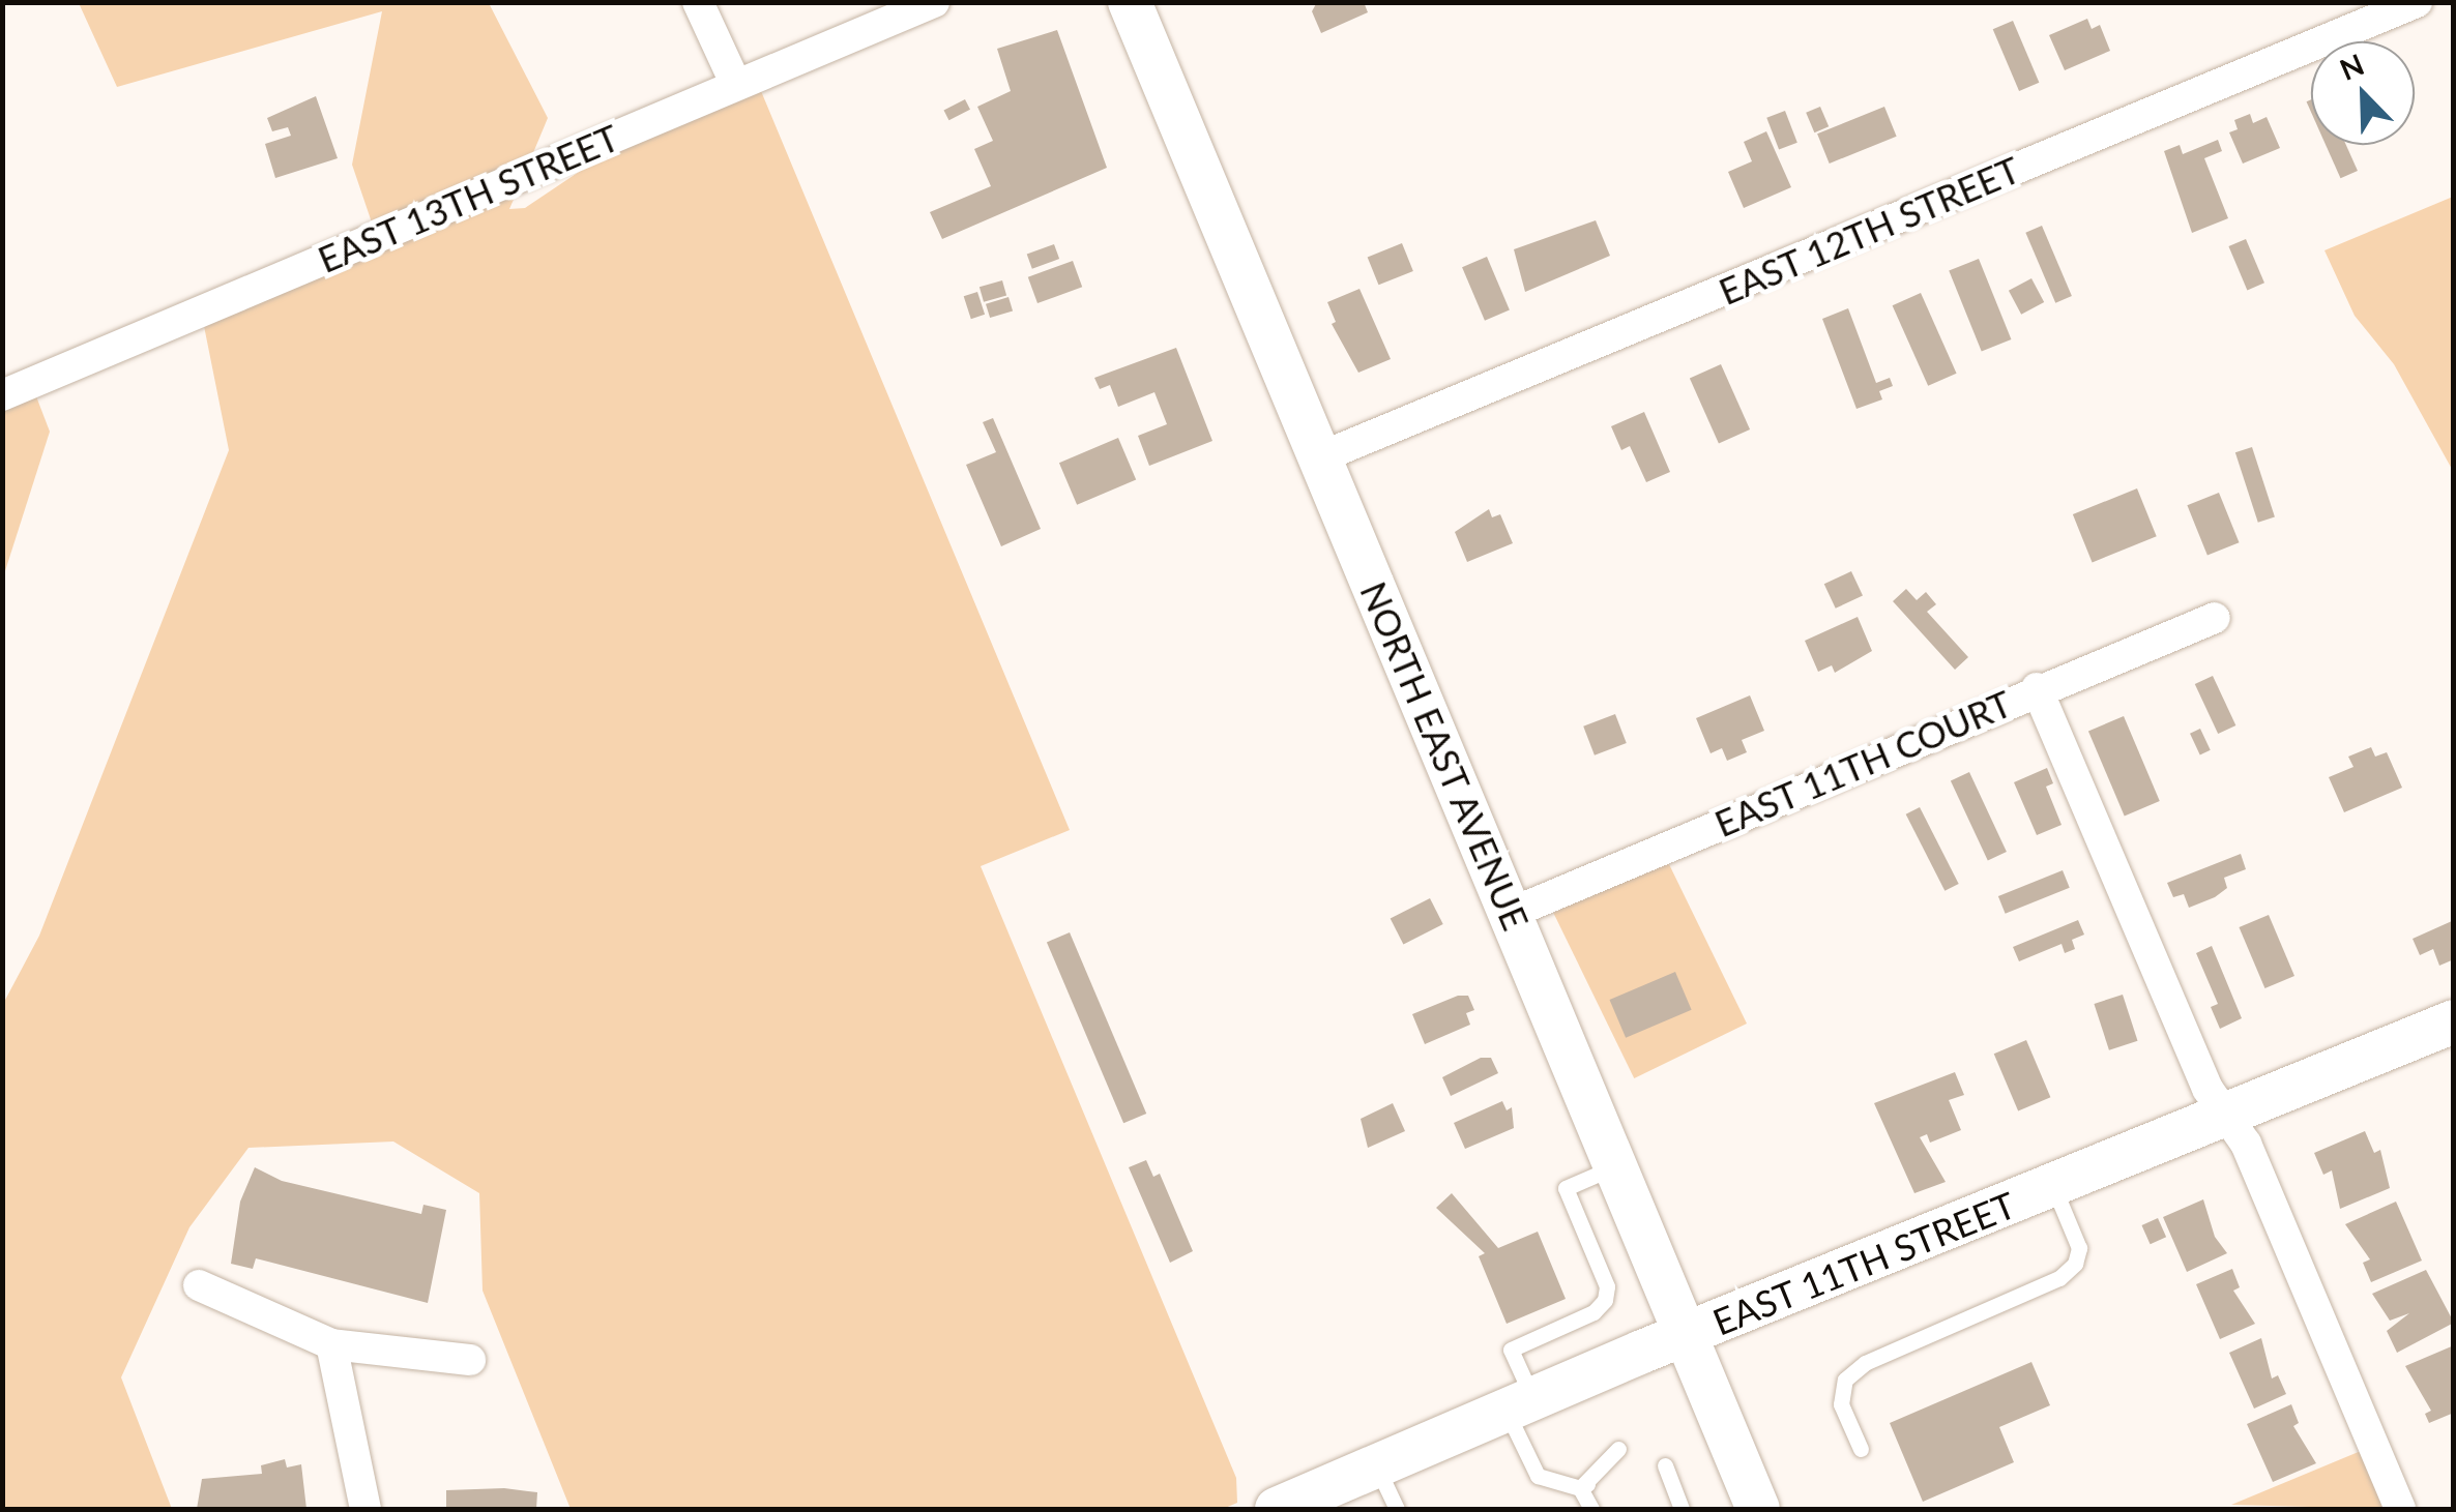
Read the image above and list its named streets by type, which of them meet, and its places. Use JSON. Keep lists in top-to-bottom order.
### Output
{
  "streets": {
    "main road": ["NORTH EAST AVENUE", "EAST 11TH STREET"],
    "street": ["EAST 13TH STREET", "EAST 12TH STREET", "EAST 11TH COURT"]
  },
  "crossings": [
    ["EAST 12TH STREET", "NORTH EAST AVENUE"],
    ["NORTH EAST AVENUE", "EAST 11TH COURT"],
    ["NORTH EAST AVENUE", "EAST 11TH STREET"]
  ],
  "north": "top left"
}
